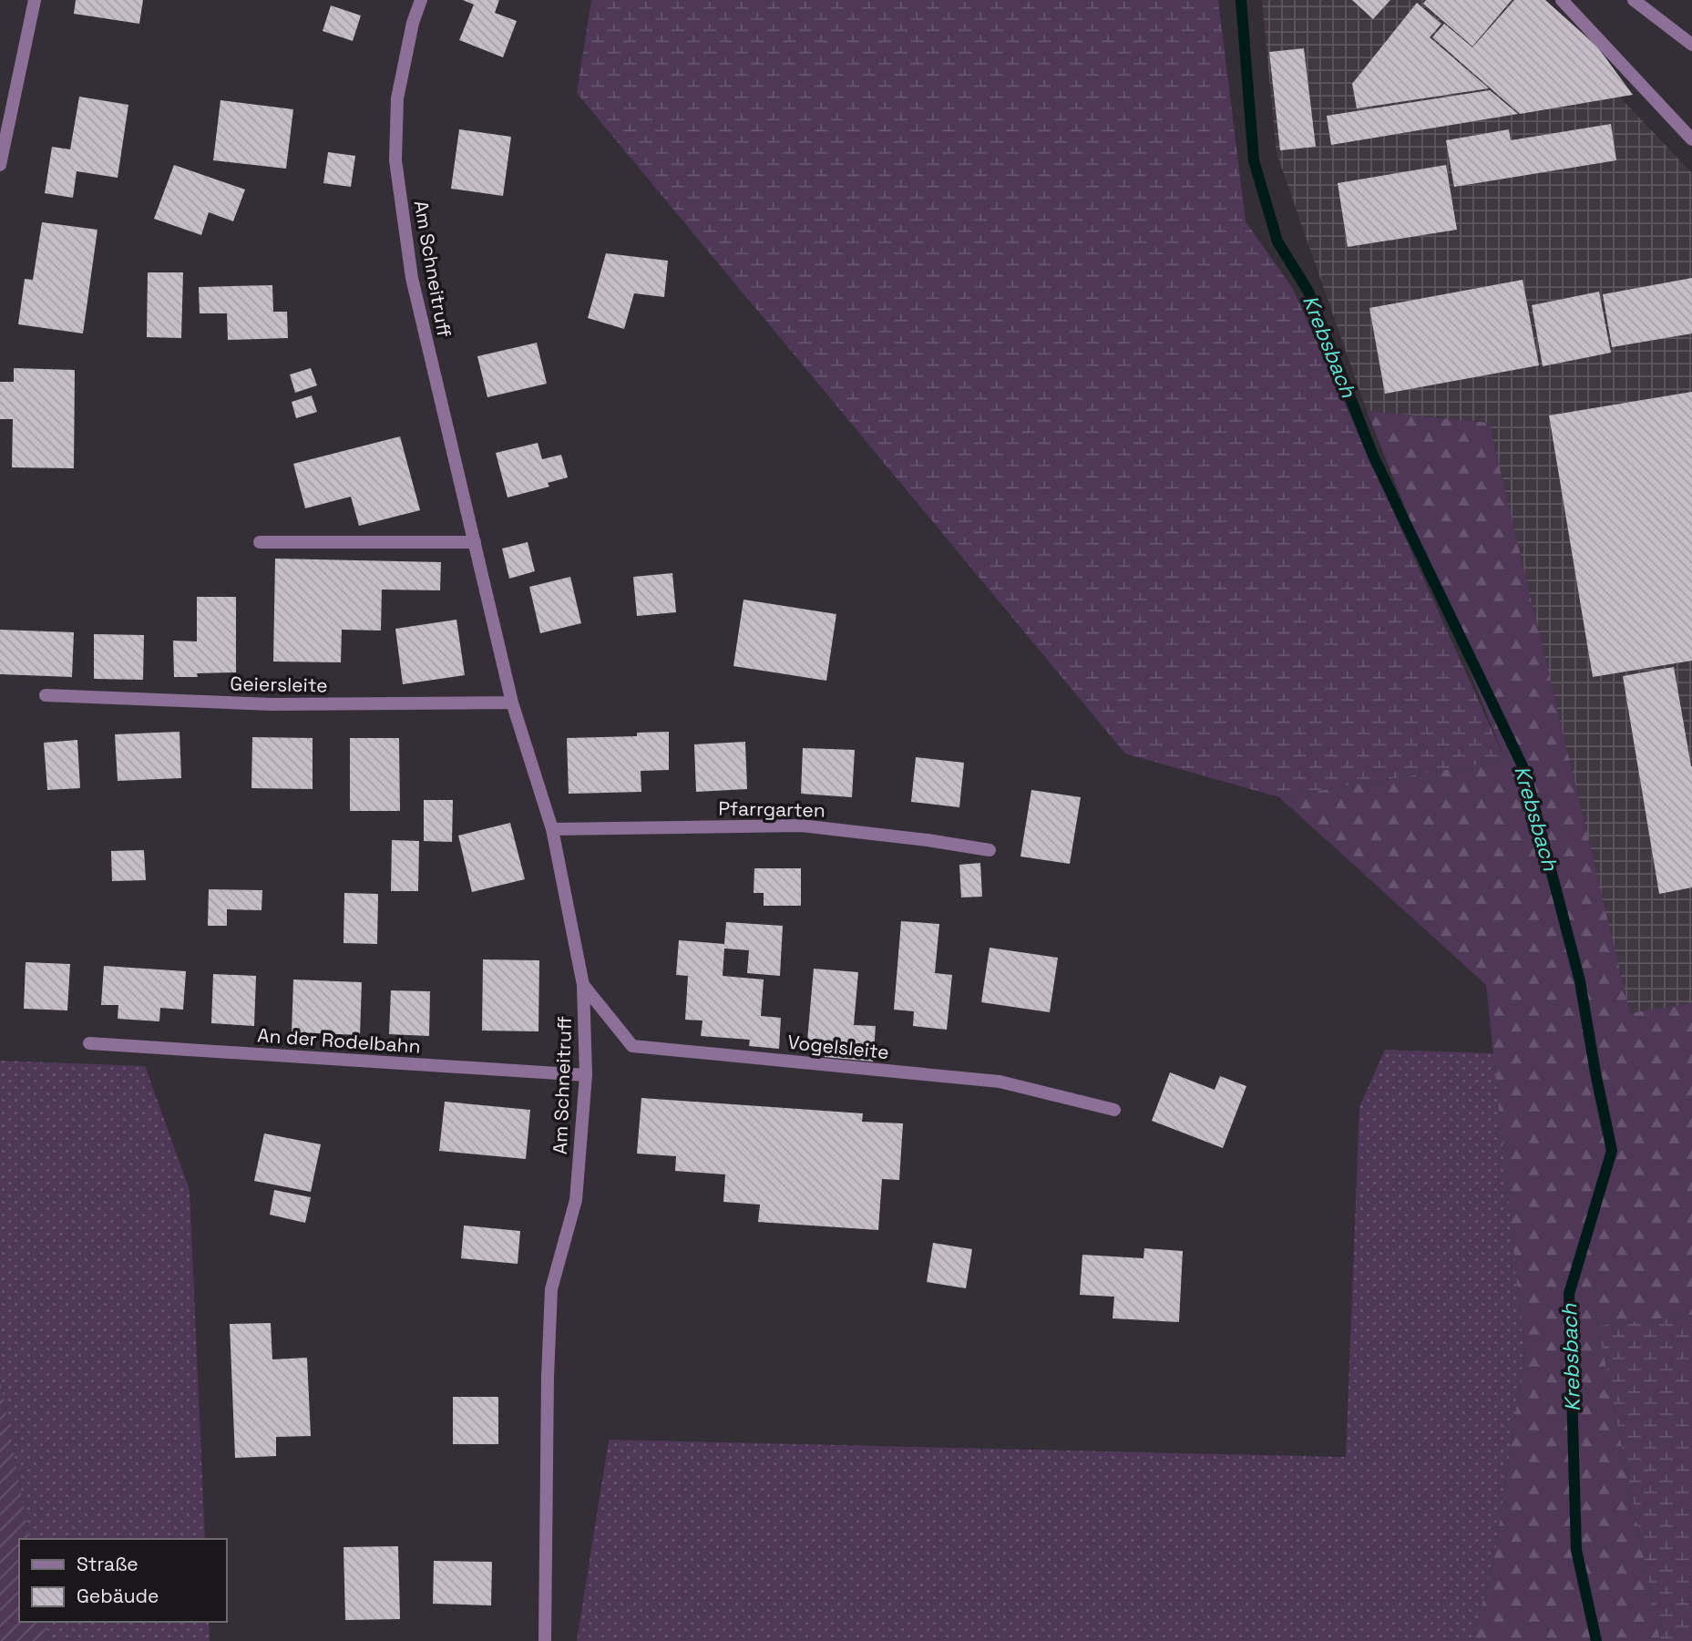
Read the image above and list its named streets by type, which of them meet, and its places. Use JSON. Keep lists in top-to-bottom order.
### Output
{
  "streets": {
    "street": [
      "Am Schneitruff",
      "Geiersleite",
      "Pfarrgarten",
      "An der Rodelbahn",
      "Vogelsleite"
    ]
  },
  "crossings": [
    ["Am Schneitruff", "Geiersleite"],
    ["Am Schneitruff", "Pfarrgarten"],
    ["Am Schneitruff", "An der Rodelbahn"],
    ["Am Schneitruff", "Vogelsleite"]
  ],
  "water": ["Krebsbach"],
  "legend": ["Straße", "Gebäude"]
}
